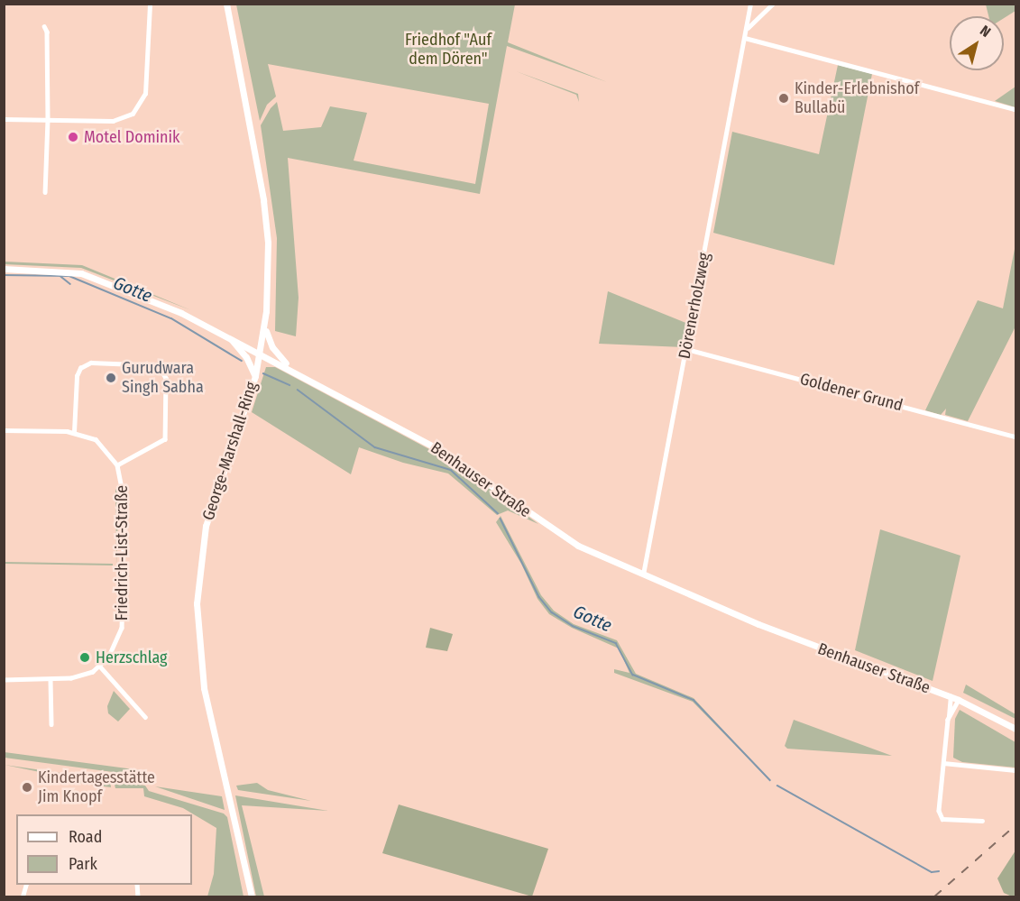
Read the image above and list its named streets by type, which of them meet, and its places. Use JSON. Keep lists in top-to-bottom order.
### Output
{
  "streets": {
    "main road": ["George-Marshall-Ring", "Benhauser Straße"],
    "street": ["Dörenerholzweg", "Goldener Grund", "Friedrich-List-Straße"]
  },
  "crossings": [
    ["Dörenerholzweg", "Goldener Grund"],
    ["Dörenerholzweg", "Benhauser Straße"],
    ["George-Marshall-Ring", "Benhauser Straße"]
  ],
  "water": ["Gotte"],
  "parks": ["Friedhof \"Auf dem Dören\""],
  "places": [
    "Kinder-Erlebnishof Bullabü",
    "Motel Dominik",
    "Gurudwara Singh Sabha",
    "Herzschlag",
    "Kindertagesstätte Jim Knopf"
  ],
  "legend": ["Road", "Park"],
  "north": "top right"
}
